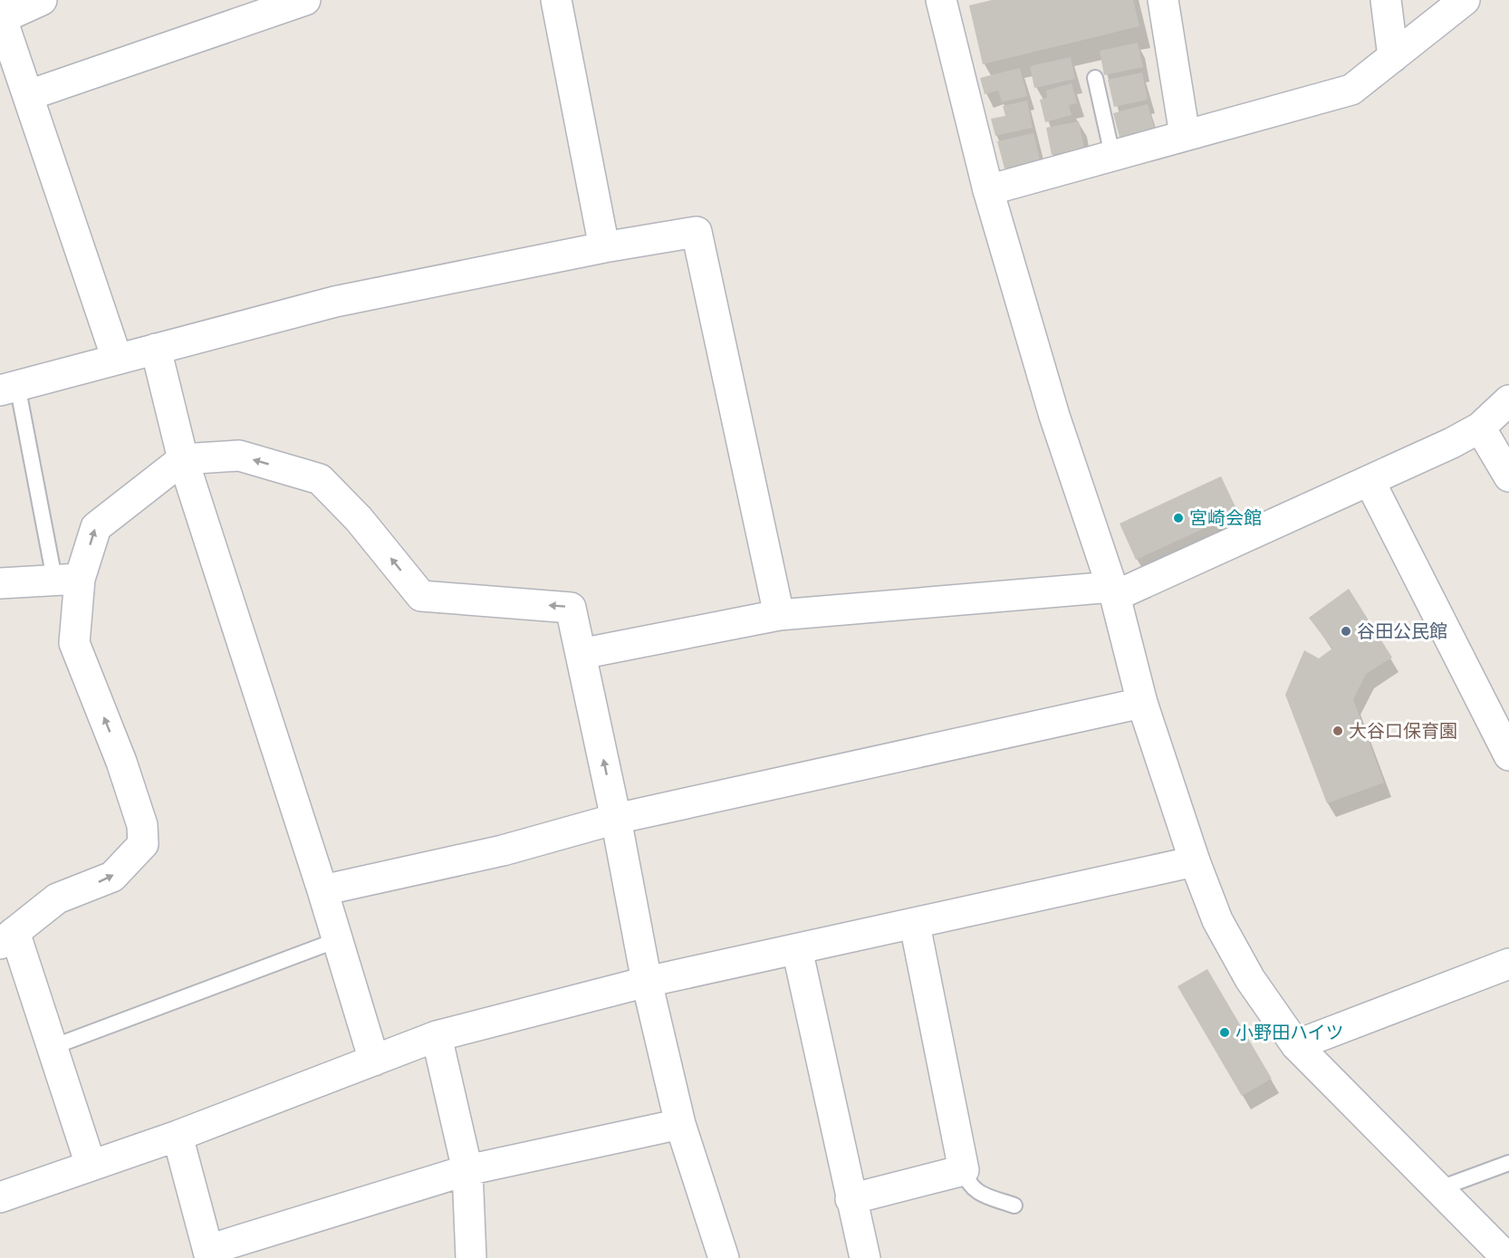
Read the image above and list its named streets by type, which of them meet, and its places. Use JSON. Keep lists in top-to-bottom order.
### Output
{
  "places": [
    "宮崎会館",
    "谷田公民館",
    "大谷口保育園",
    "小野田ハイツ"
  ]
}
